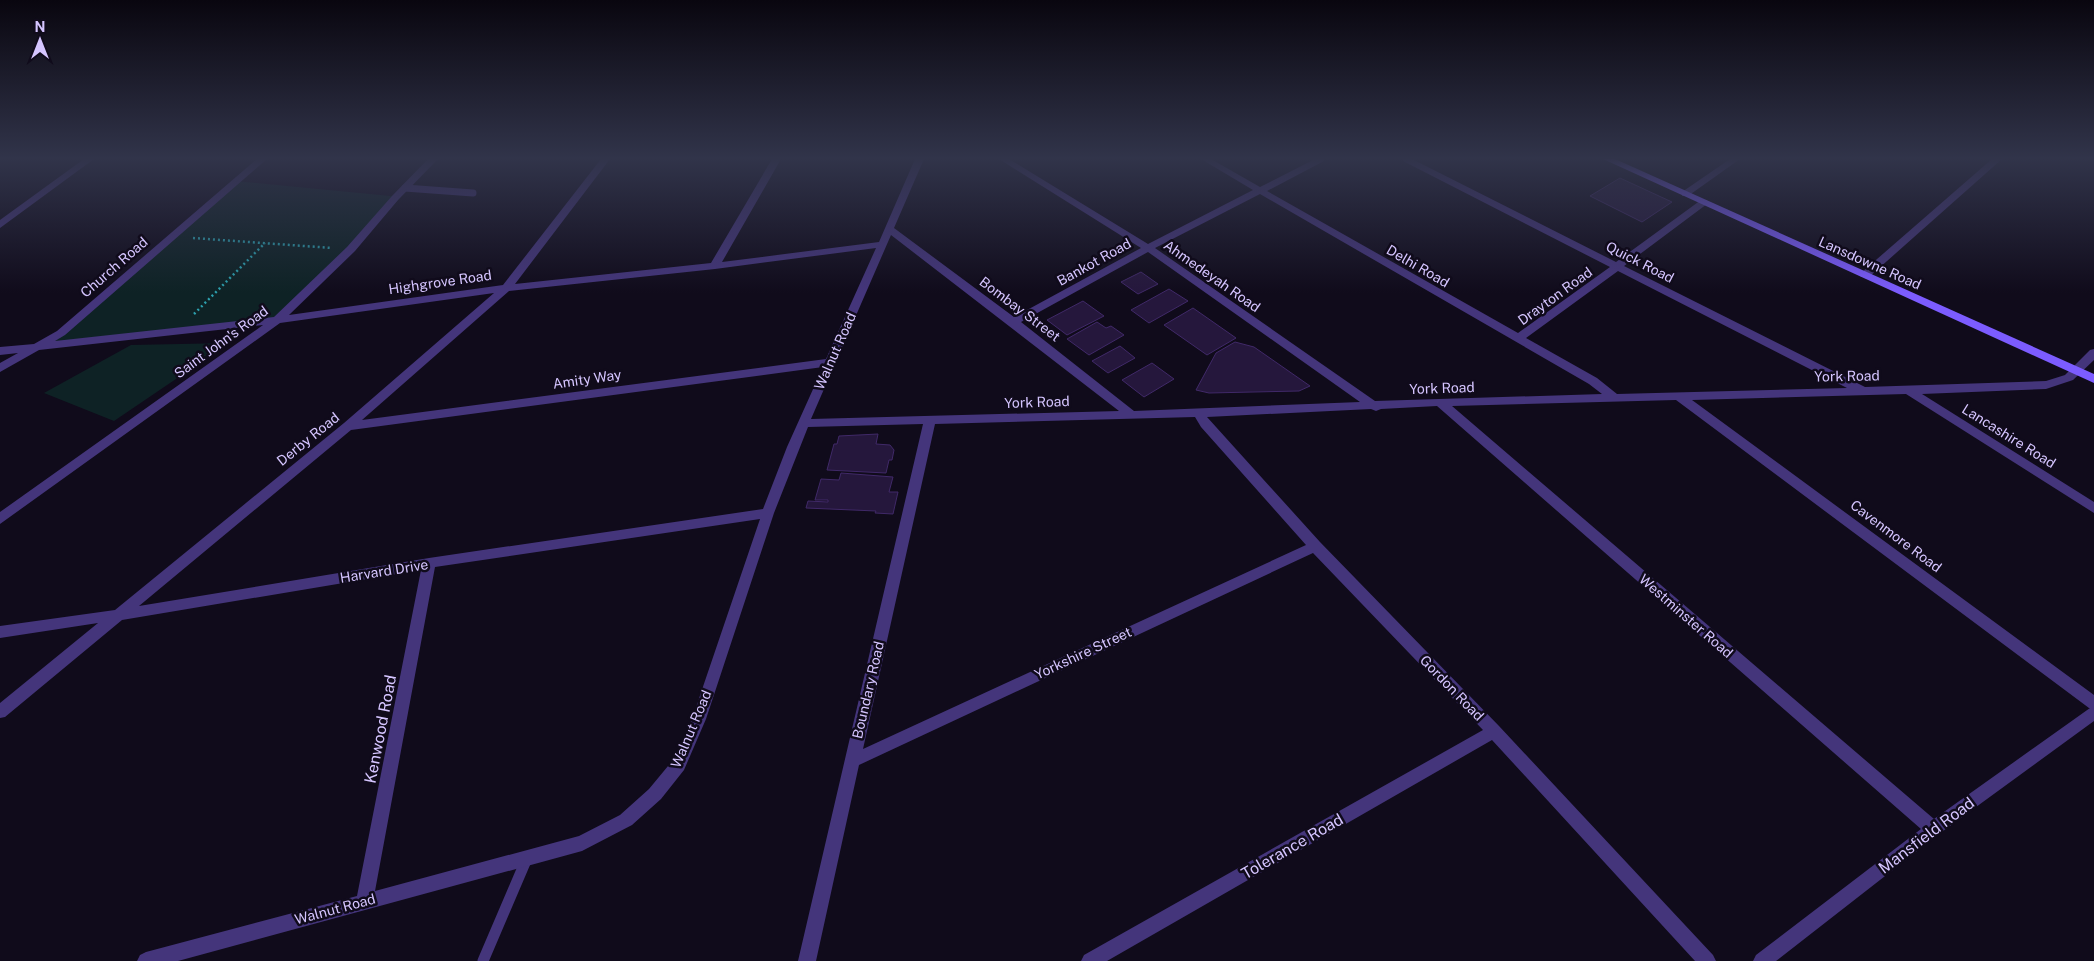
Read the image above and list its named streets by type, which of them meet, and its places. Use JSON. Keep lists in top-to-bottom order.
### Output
{
  "streets": {
    "street": [
      "Bankot Road",
      "Quick Road",
      "Lansdowne Road",
      "Delhi Road",
      "Church Road",
      "Ahmedeyah Road",
      "Highgrove Road",
      "Drayton Road",
      "Bombay Street",
      "Saint John's Road",
      "Walnut Road",
      "York Road",
      "Amity Way",
      "Lancashire Road",
      "Derby Road",
      "Cavenmore Road",
      "Harvard Drive",
      "Westminster Road",
      "Yorkshire Street",
      "Gordon Road",
      "Boundary Road",
      "Kenwood Road",
      "Mansfield Road",
      "Tolerance Road"
    ]
  },
  "crossings": [
    ["Bankot Road", "Ahmedeyah Road"],
    ["Bankot Road", "Bombay Street"],
    ["Quick Road", "Drayton Road"],
    ["Quick Road", "York Road"],
    ["Lansdowne Road", "York Road"],
    ["Delhi Road", "Drayton Road"],
    ["Delhi Road", "York Road"],
    ["Church Road", "Highgrove Road"],
    ["Ahmedeyah Road", "York Road"],
    ["Highgrove Road", "Saint John's Road"],
    ["Highgrove Road", "Walnut Road"],
    ["Highgrove Road", "Derby Road"],
    ["Bombay Street", "Walnut Road"],
    ["Bombay Street", "York Road"],
    ["Walnut Road", "York Road"],
    ["Walnut Road", "Amity Way"],
    ["Walnut Road", "Harvard Drive"],
    ["Walnut Road", "Kenwood Road"],
    ["York Road", "Lancashire Road"],
    ["York Road", "Cavenmore Road"],
    ["York Road", "Westminster Road"],
    ["York Road", "Gordon Road"],
    ["York Road", "Boundary Road"],
    ["Amity Way", "Derby Road"],
    ["Derby Road", "Harvard Drive"],
    ["Harvard Drive", "Kenwood Road"],
    ["Westminster Road", "Mansfield Road"],
    ["Yorkshire Street", "Gordon Road"],
    ["Yorkshire Street", "Boundary Road"],
    ["Gordon Road", "Tolerance Road"]
  ],
  "north": "top"
}
